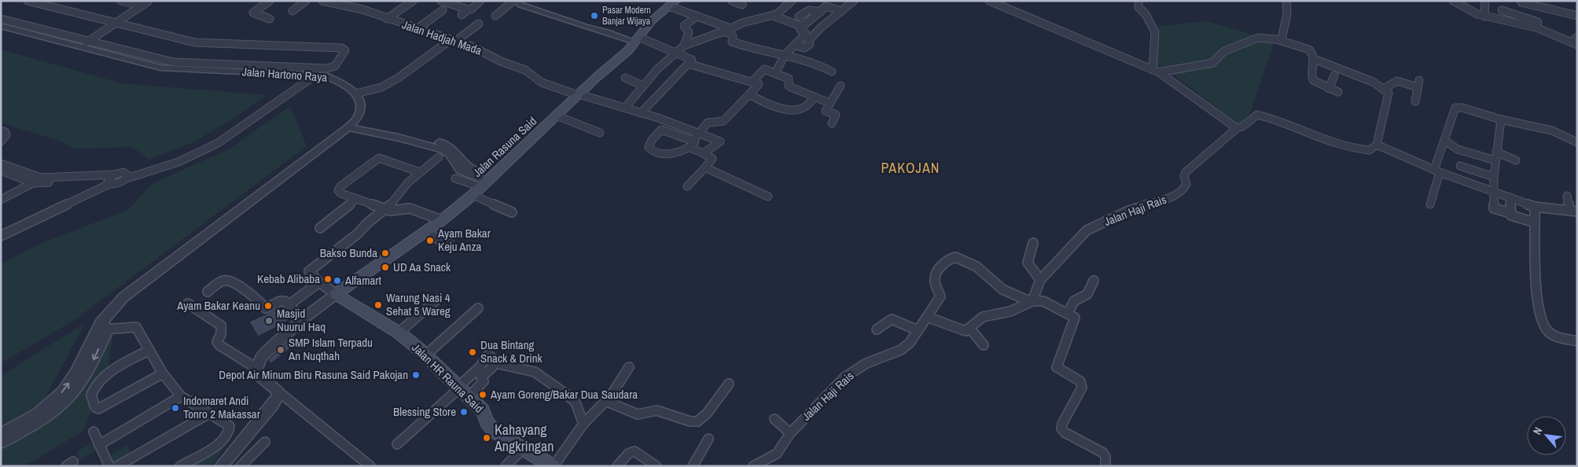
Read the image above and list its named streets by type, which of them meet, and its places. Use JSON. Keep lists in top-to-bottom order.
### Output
{
  "streets": {
    "main road": ["Jalan Rasuna Said", "Jalan HR Rauna Said"],
    "street": ["Jalan Hadjah Mada", "Jalan Hartono Raya", "Jalan Haji Rais"]
  },
  "crossings": [
    ["Jalan Hadjah Mada", "Jalan Rasuna Said"],
    ["Jalan Rasuna Said", "Jalan HR Rauna Said"]
  ],
  "districts": ["PAKOJAN"],
  "places": [
    "Pasar Modern Banjar Wijaya",
    "Ayam Bakar Keju Anza",
    "Bakso Bunda",
    "UD Aa Snack",
    "Kebab Alibaba",
    "Alfamart",
    "Warung Nasi 4 Sehat 5 Wareg",
    "Ayam Bakar Keanu",
    "Masjid Nuurul Haq",
    "SMP Islam Terpadu An Nuqthah",
    "Dua Bintang Snack & Drink",
    "Depot Air Minum Biru Rasuna Said Pakojan",
    "Ayam Goreng/Bakar Dua Saudara",
    "Indomaret Andi Tonro 2 Makassar",
    "Blessing Store",
    "Kahayang Angkringan"
  ],
  "north": "top left"
}
